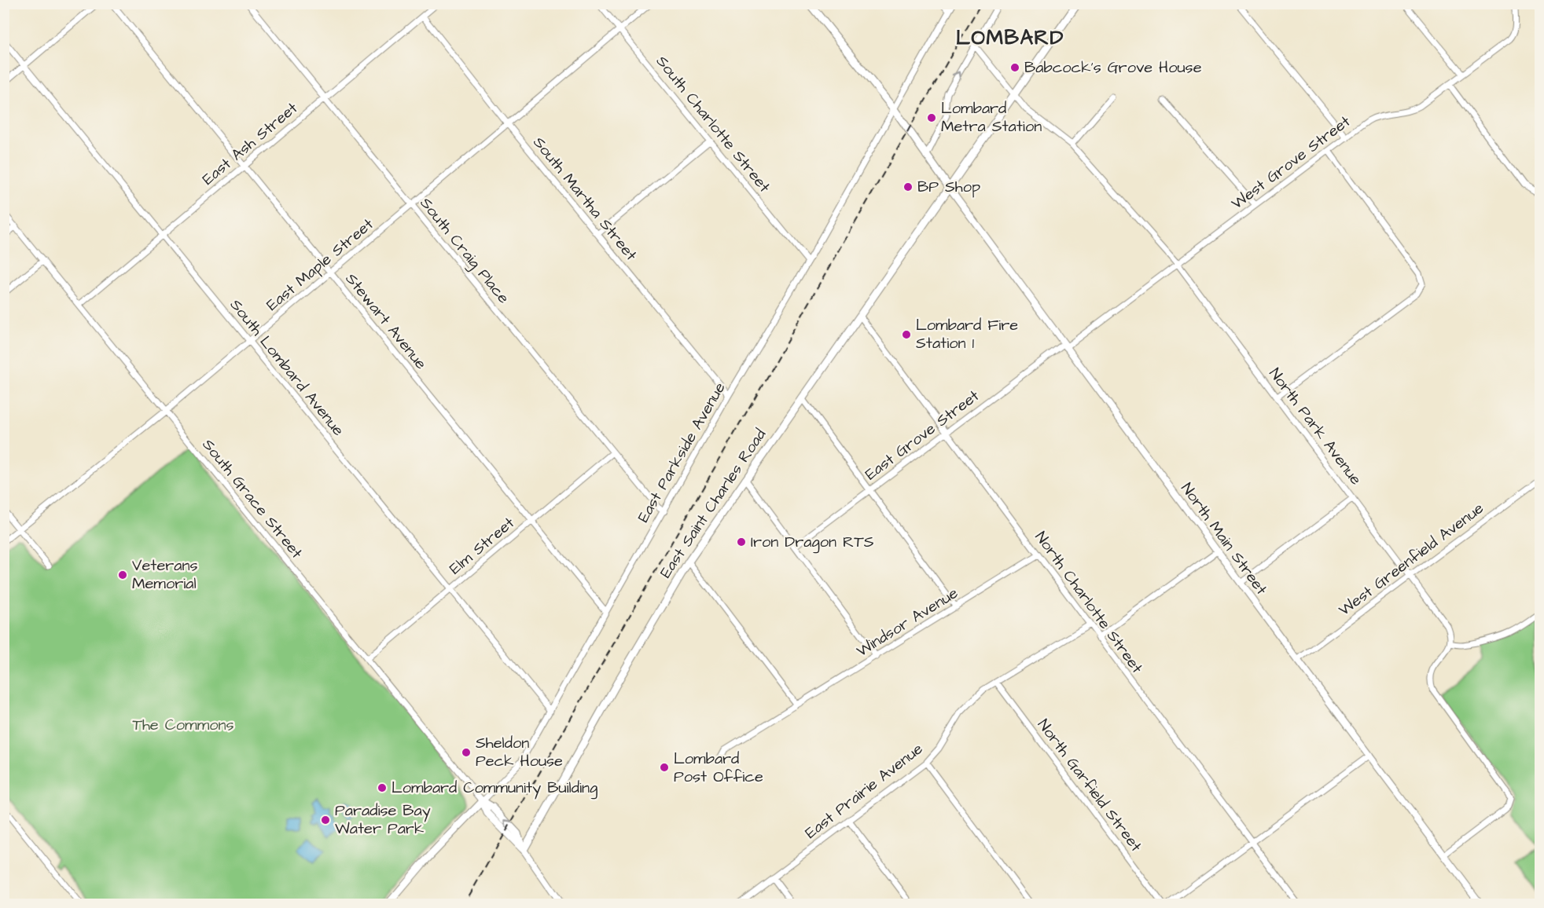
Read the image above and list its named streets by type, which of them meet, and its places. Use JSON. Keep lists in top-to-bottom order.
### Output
{
  "streets": {
    "main road": ["East Saint Charles Road"],
    "street": [
      "South Charlotte Street",
      "East Ash Street",
      "West Grove Street",
      "South Martha Street",
      "South Craig Place",
      "East Maple Street",
      "Stewart Avenue",
      "South Lombard Avenue",
      "North Park Avenue",
      "East Grove Street",
      "East Parkside Avenue",
      "South Grace Street",
      "North Main Street",
      "Elm Street",
      "West Greenfield Avenue",
      "North Charlotte Street",
      "Windsor Avenue",
      "North Garfield Street",
      "East Prairie Avenue"
    ]
  },
  "crossings": [
    ["South Charlotte Street", "East Maple Street"],
    ["South Charlotte Street", "East Parkside Avenue"],
    ["East Ash Street", "South Martha Street"],
    ["East Ash Street", "South Craig Place"],
    ["East Ash Street", "Stewart Avenue"],
    ["East Ash Street", "South Lombard Avenue"],
    ["East Ash Street", "South Grace Street"],
    ["West Grove Street", "North Park Avenue"],
    ["West Grove Street", "East Grove Street"],
    ["West Grove Street", "North Main Street"],
    ["South Martha Street", "East Maple Street"],
    ["South Martha Street", "East Parkside Avenue"],
    ["South Craig Place", "East Maple Street"],
    ["South Craig Place", "East Parkside Avenue"],
    ["South Craig Place", "Elm Street"],
    ["East Maple Street", "Stewart Avenue"],
    ["East Maple Street", "South Lombard Avenue"],
    ["East Maple Street", "South Grace Street"],
    ["Stewart Avenue", "East Parkside Avenue"],
    ["Stewart Avenue", "Elm Street"],
    ["South Lombard Avenue", "East Parkside Avenue"],
    ["South Lombard Avenue", "Elm Street"],
    ["North Park Avenue", "East Saint Charles Road"],
    ["North Park Avenue", "West Greenfield Avenue"],
    ["East Grove Street", "North Main Street"],
    ["East Grove Street", "North Charlotte Street"],
    ["East Parkside Avenue", "South Grace Street"],
    ["South Grace Street", "Elm Street"],
    ["East Saint Charles Road", "North Main Street"],
    ["East Saint Charles Road", "North Charlotte Street"],
    ["North Main Street", "West Greenfield Avenue"],
    ["North Charlotte Street", "Windsor Avenue"],
    ["North Charlotte Street", "East Prairie Avenue"],
    ["North Garfield Street", "East Prairie Avenue"]
  ],
  "districts": ["LOMBARD"],
  "parks": ["The Commons"],
  "places": [
    "Babcock's Grove House",
    "Lombard Metra Station",
    "BP Shop",
    "Lombard Fire Station 1",
    "Iron Dragon RTS",
    "Veterans Memorial",
    "Sheldon Peck House",
    "Lombard Post Office",
    "Lombard Community Building",
    "Paradise Bay Water Park"
  ]
}
